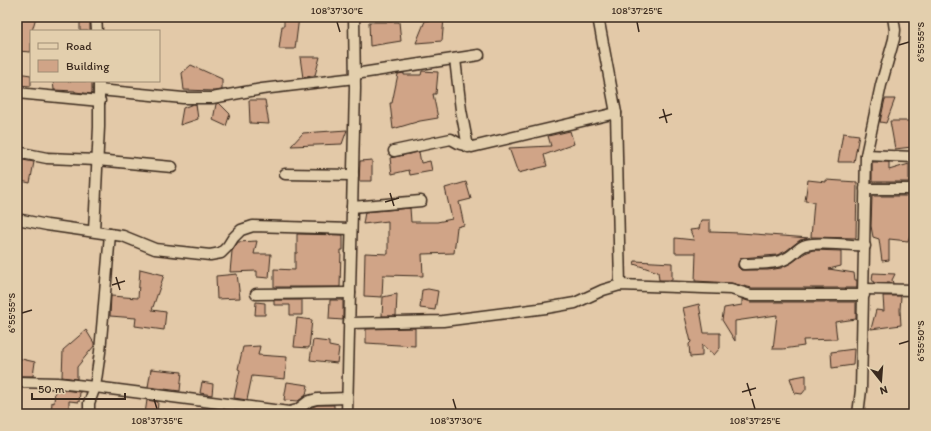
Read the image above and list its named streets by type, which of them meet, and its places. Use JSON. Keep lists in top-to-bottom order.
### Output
{
  "legend": ["Road", "Building"],
  "scale_bar": "50 m",
  "north": "bottom",
  "coordinates": [
    "108°37'30\"E",
    "108°37'25\"E",
    "6°55'55\"S",
    "6°55'50\"S",
    "108°37'35\"E"
  ]
}
